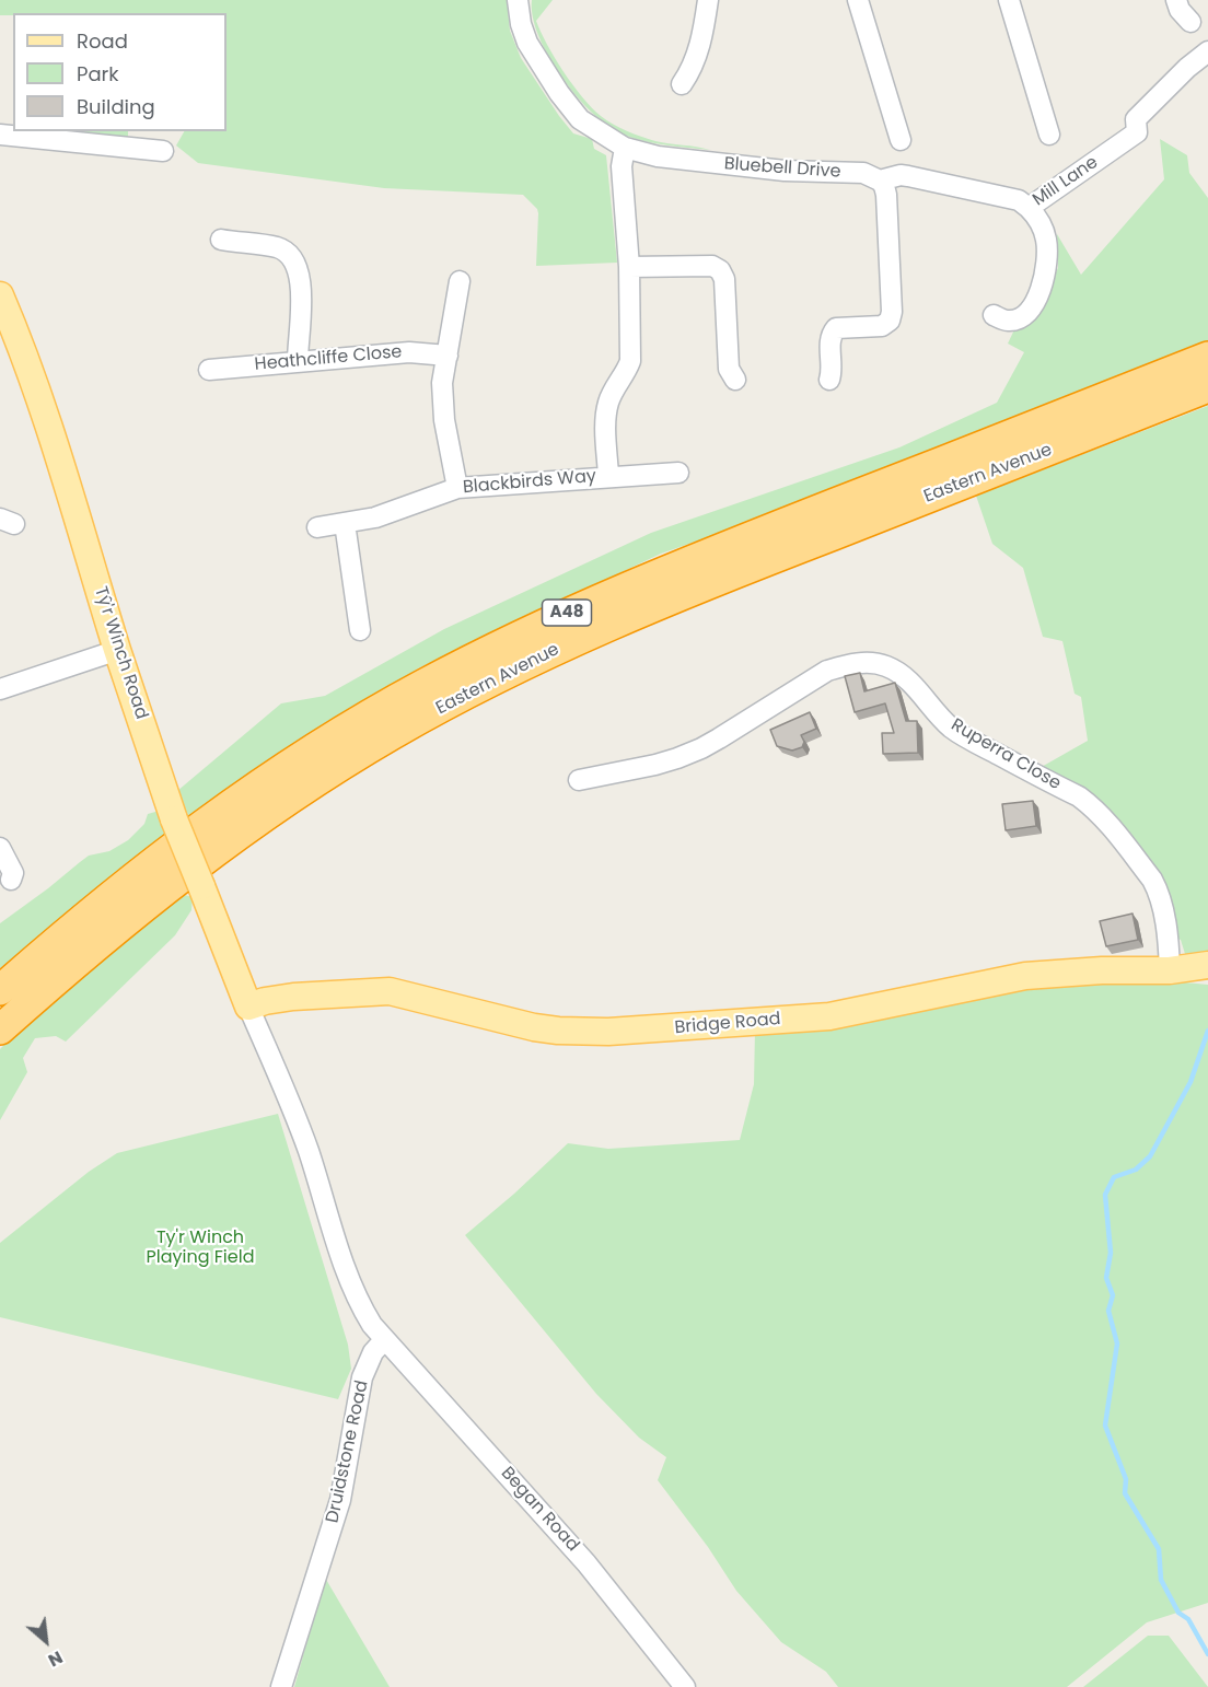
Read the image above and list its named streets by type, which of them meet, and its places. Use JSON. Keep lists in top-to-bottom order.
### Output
{
  "streets": {
    "highway": ["Eastern Avenue", "A48"],
    "main road": ["Tŷ'r Winch Road", "Bridge Road"],
    "street": [
      "Bluebell Drive",
      "Mill Lane",
      "Heathcliffe Close",
      "Blackbirds Way",
      "Ruperra Close",
      "Druidstone Road",
      "Began Road"
    ]
  },
  "crossings": [
    ["Bluebell Drive", "Mill Lane"],
    ["Bluebell Drive", "Blackbirds Way"],
    ["Tŷ'r Winch Road", "Bridge Road"],
    ["Ruperra Close", "Bridge Road"],
    ["Druidstone Road", "Began Road"]
  ],
  "parks": ["Ty'r Winch Playing Field"],
  "legend": ["Road", "Park", "Building"],
  "north": "bottom right"
}
